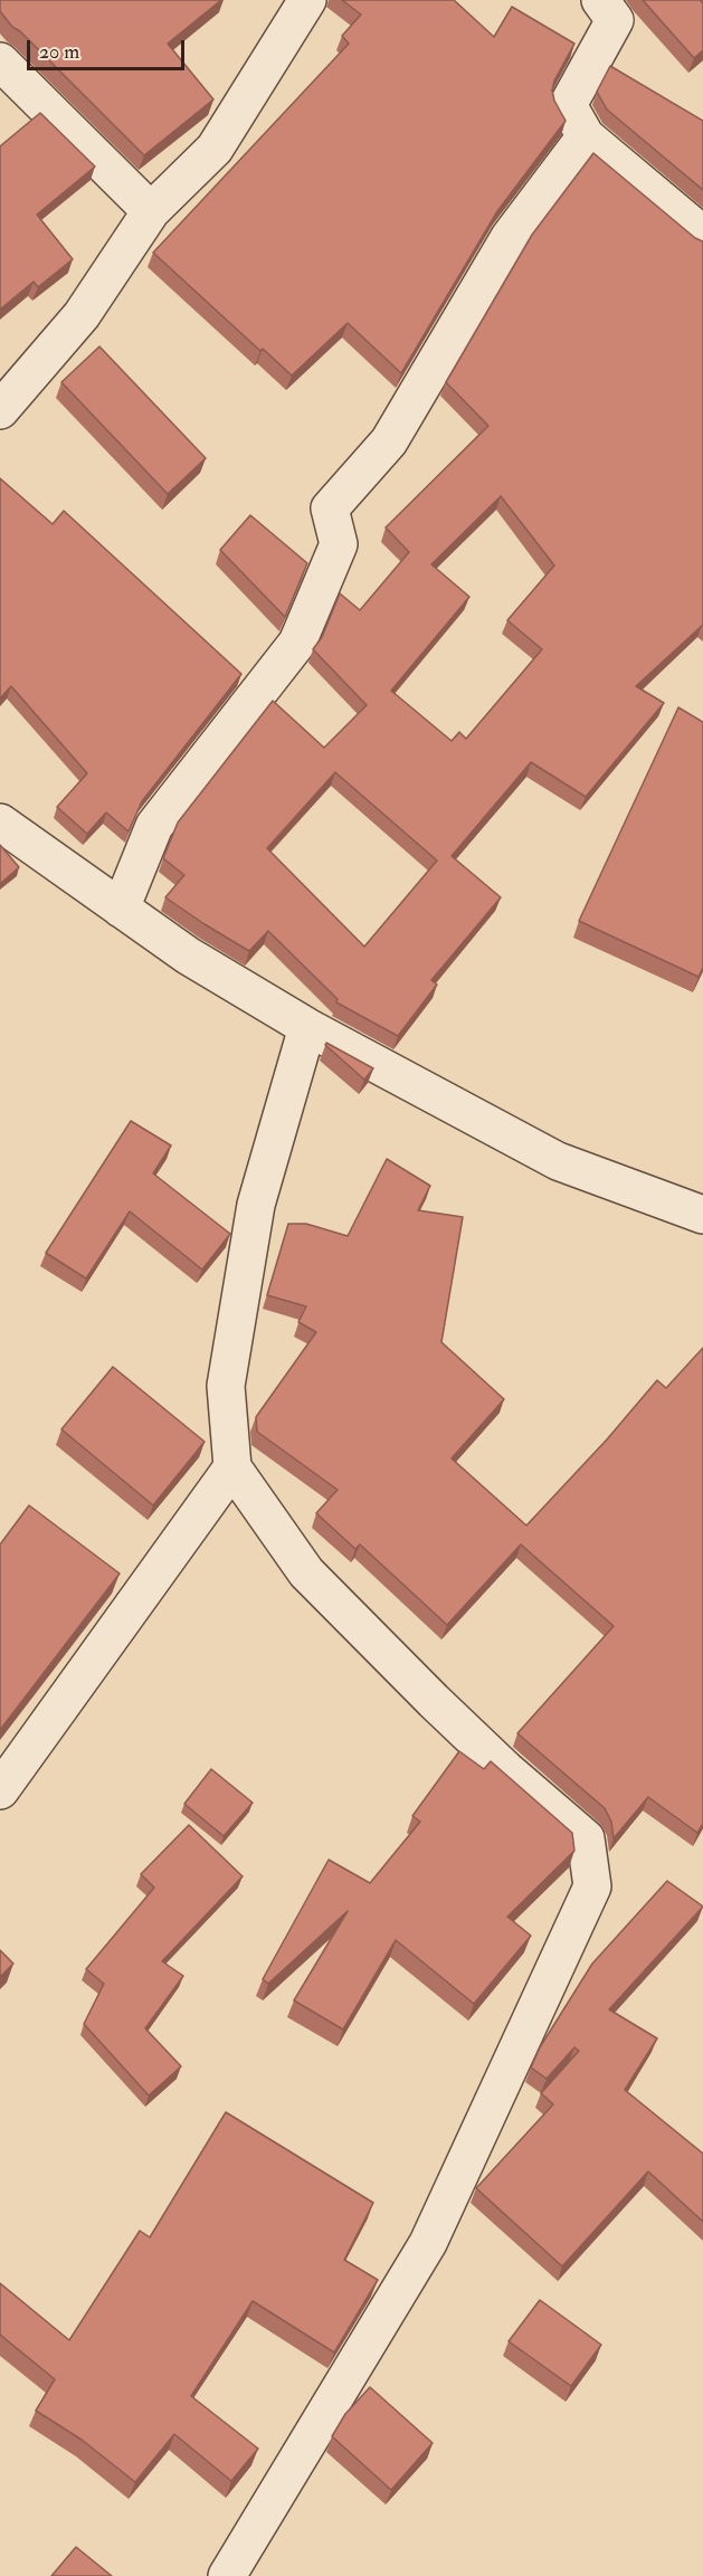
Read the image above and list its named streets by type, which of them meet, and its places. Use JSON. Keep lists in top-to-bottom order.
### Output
{
  "scale_bar": "20 m"
}
